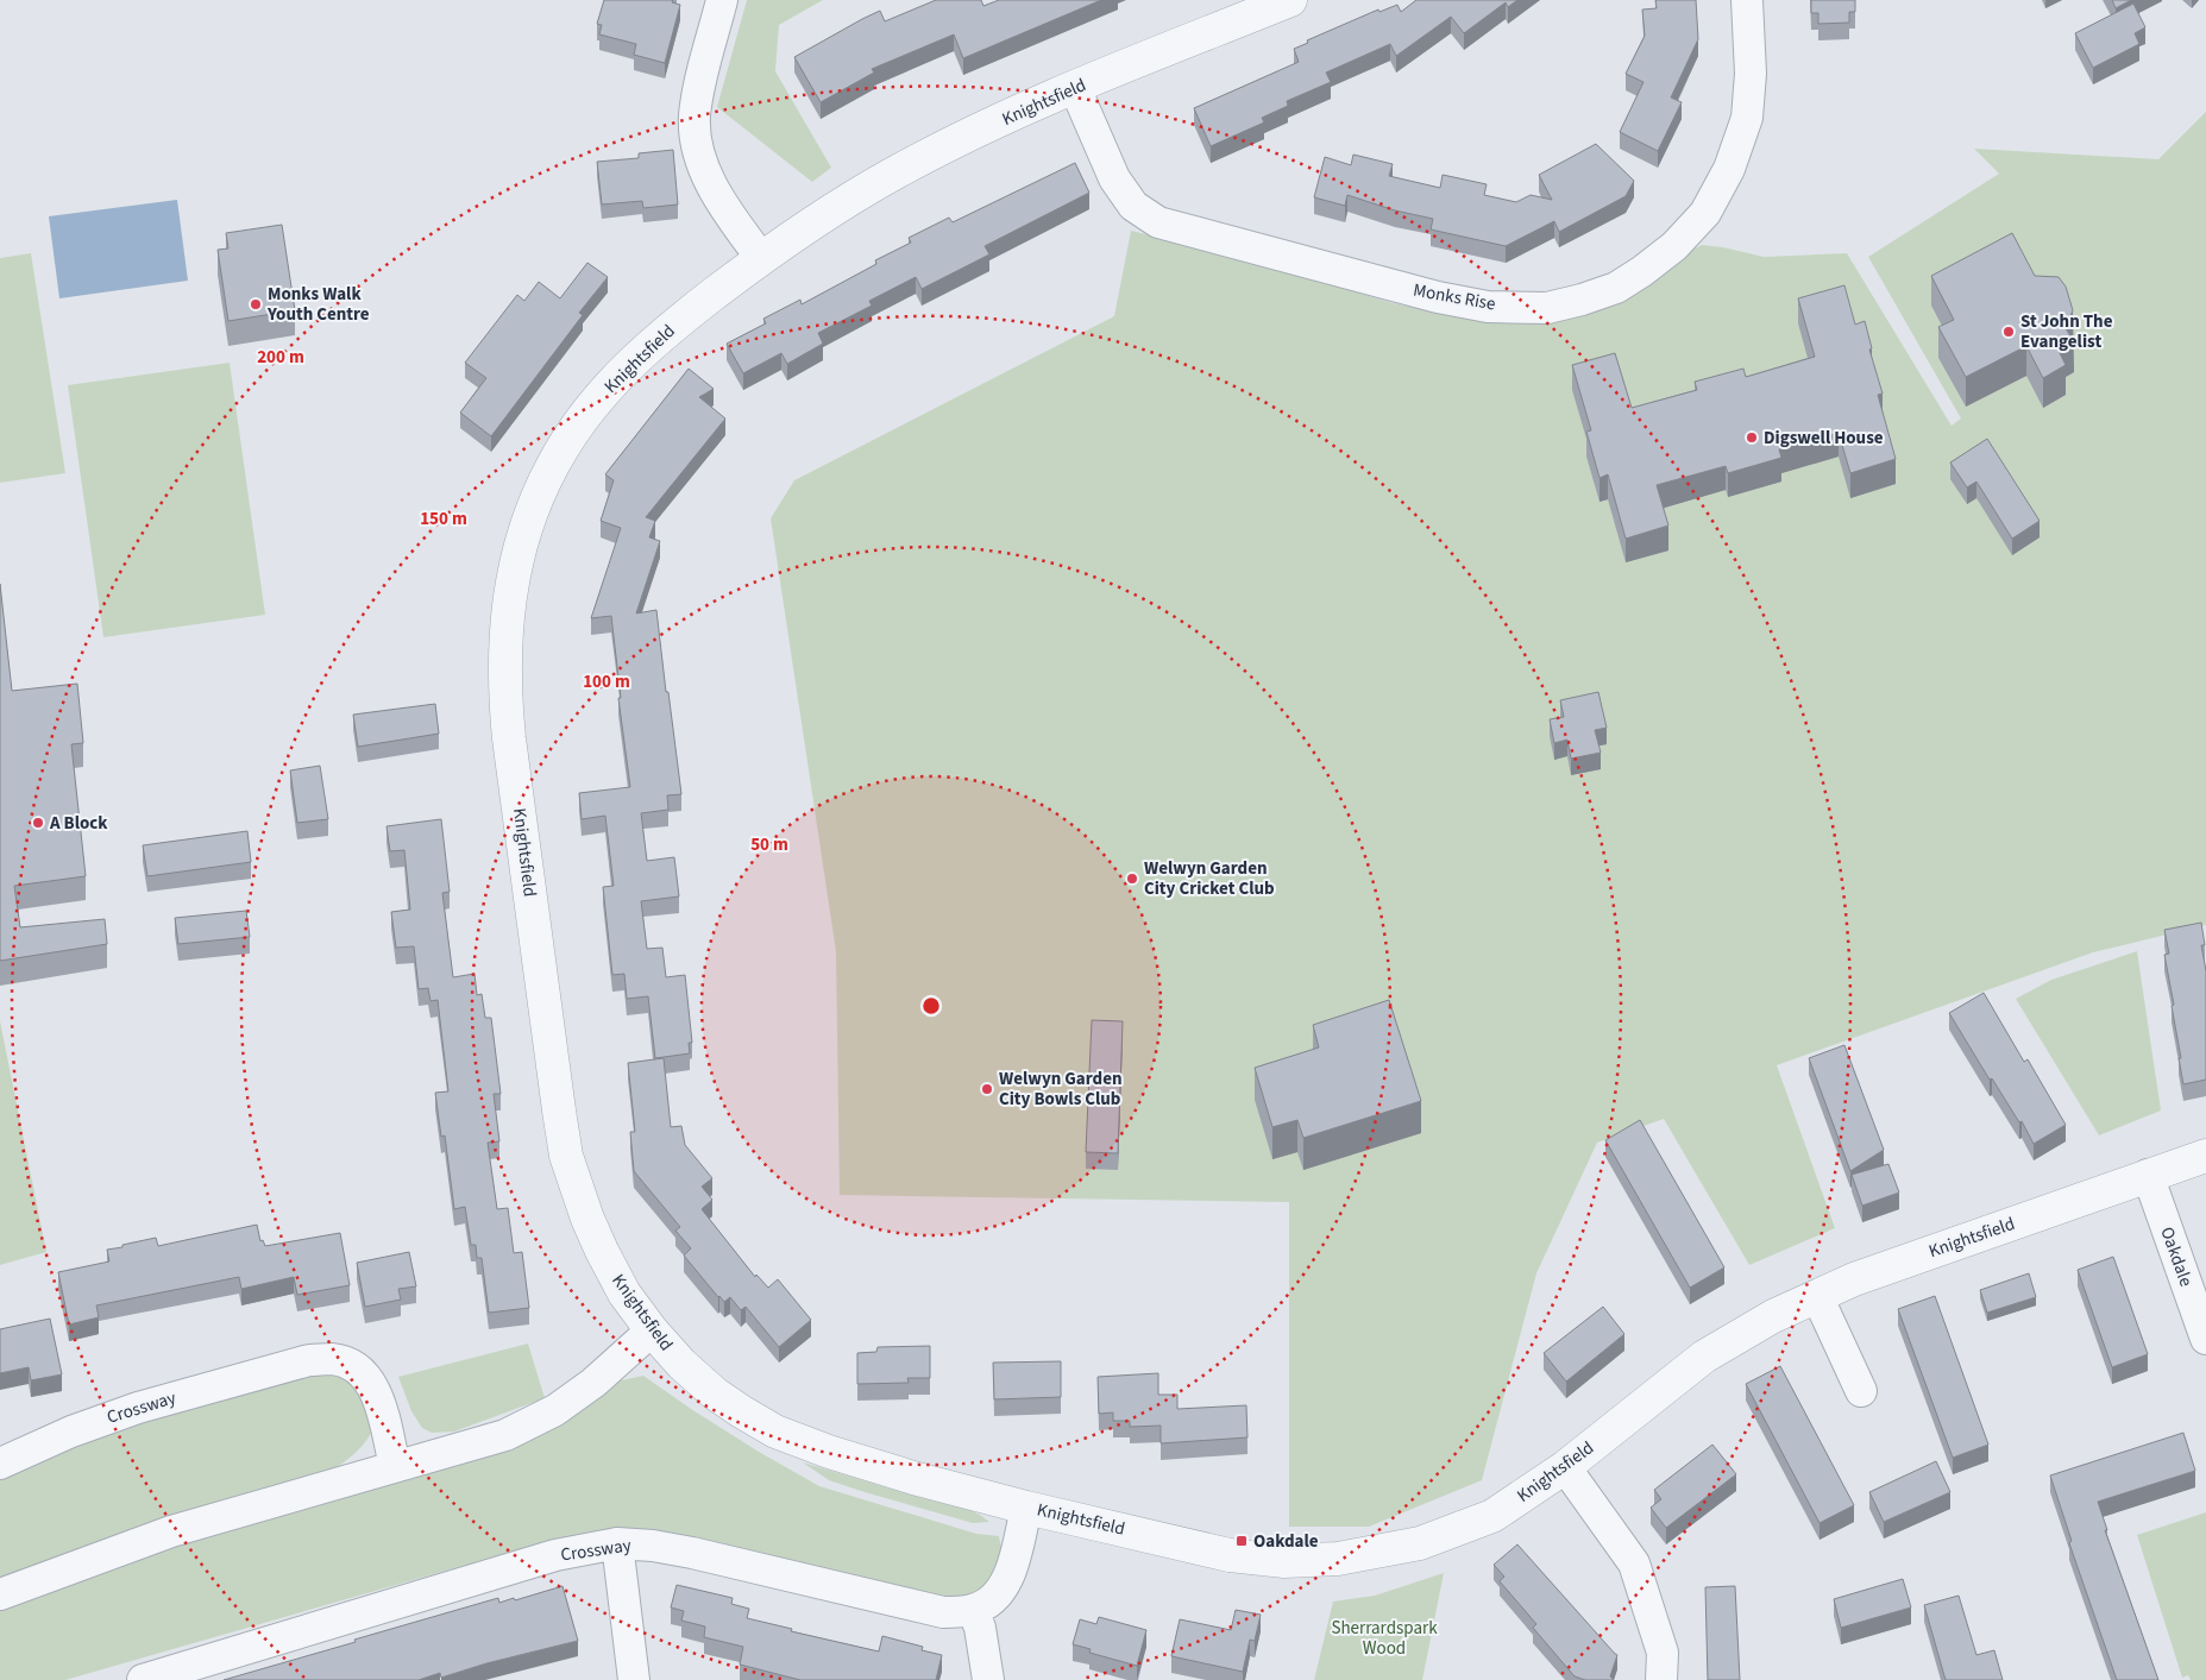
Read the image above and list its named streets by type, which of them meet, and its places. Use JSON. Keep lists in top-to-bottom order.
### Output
{
  "streets": {
    "street": [
      "Knightsfield",
      "Monks Rise",
      "Oakdale",
      "Crossway"
    ]
  },
  "crossings": [
    ["Knightsfield", "Monks Rise"],
    ["Knightsfield", "Oakdale"]
  ],
  "parks": ["Sherrardspark Wood"],
  "places": {
    "other": [
      "Monks Walk Youth Centre",
      "St John The Evangelist",
      "Digswell House",
      "A Block",
      "Welwyn Garden City Cricket Club",
      "Welwyn Garden City Bowls Club"
    ],
    "transit": ["Oakdale"]
  },
  "rings": [
    "200 m",
    "150 m",
    "100 m",
    "50 m"
  ]
}
